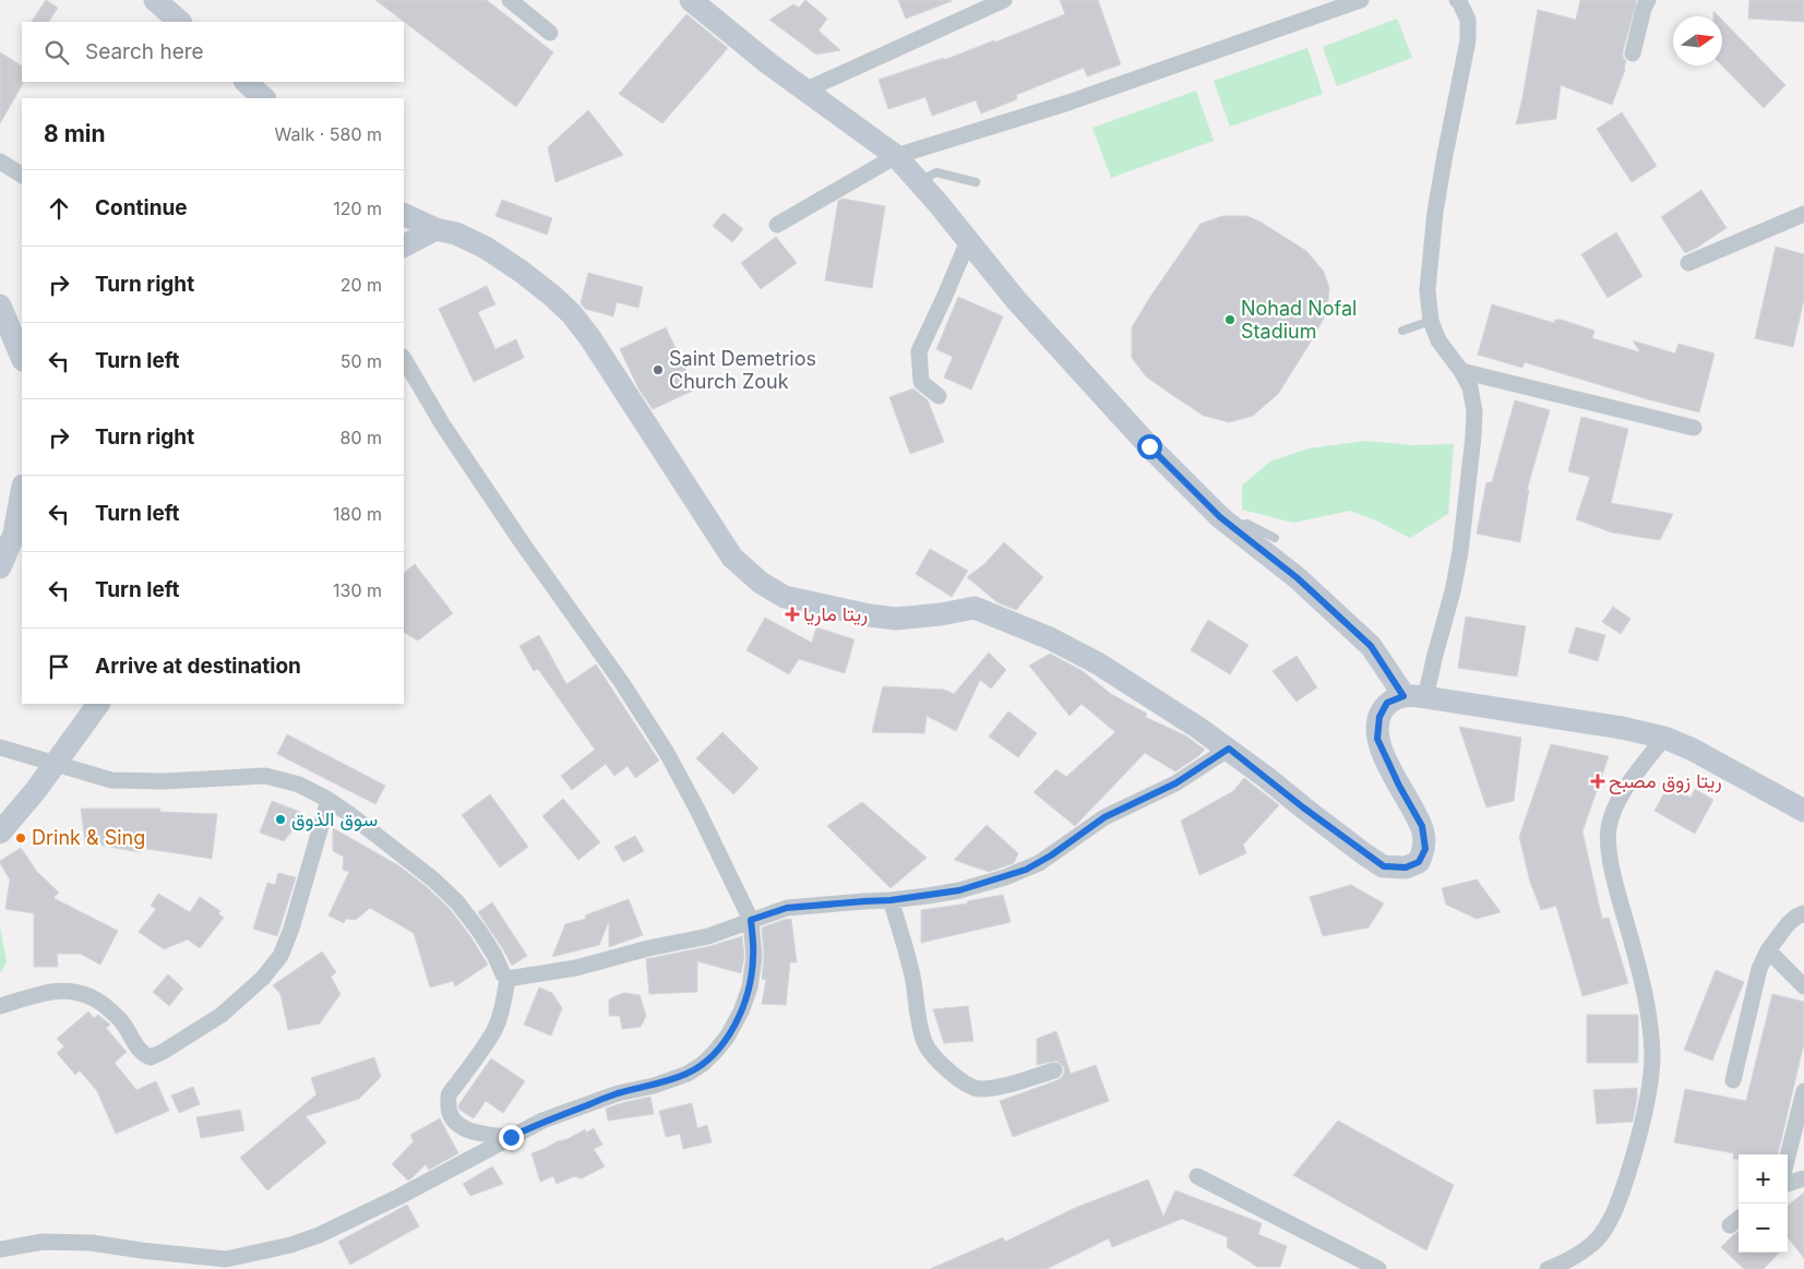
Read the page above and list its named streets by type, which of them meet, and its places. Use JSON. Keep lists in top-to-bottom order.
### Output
{
  "places": {
    "other": [
      "Nohad Nofal Stadium",
      "Saint Demetrios Church Zouk",
      "سوق الذوق",
      "Drink & Sing"
    ],
    "health": ["ريتا ماريا", "ريتا زوق مصبح"]
  },
  "north": "right",
  "page": {
    "search": "Search here",
    "heading": ["8 min", "Walk · 580 m"],
    "list": [
      ["Continue", "120 m"],
      ["Turn right", "20 m"],
      ["Turn left", "50 m"],
      ["Turn right", "80 m"],
      ["Turn left", "180 m"],
      ["Turn left", "130 m"],
      "Arrive at destination"
    ],
    "map_buttons": ["+", "−"]
  }
}
